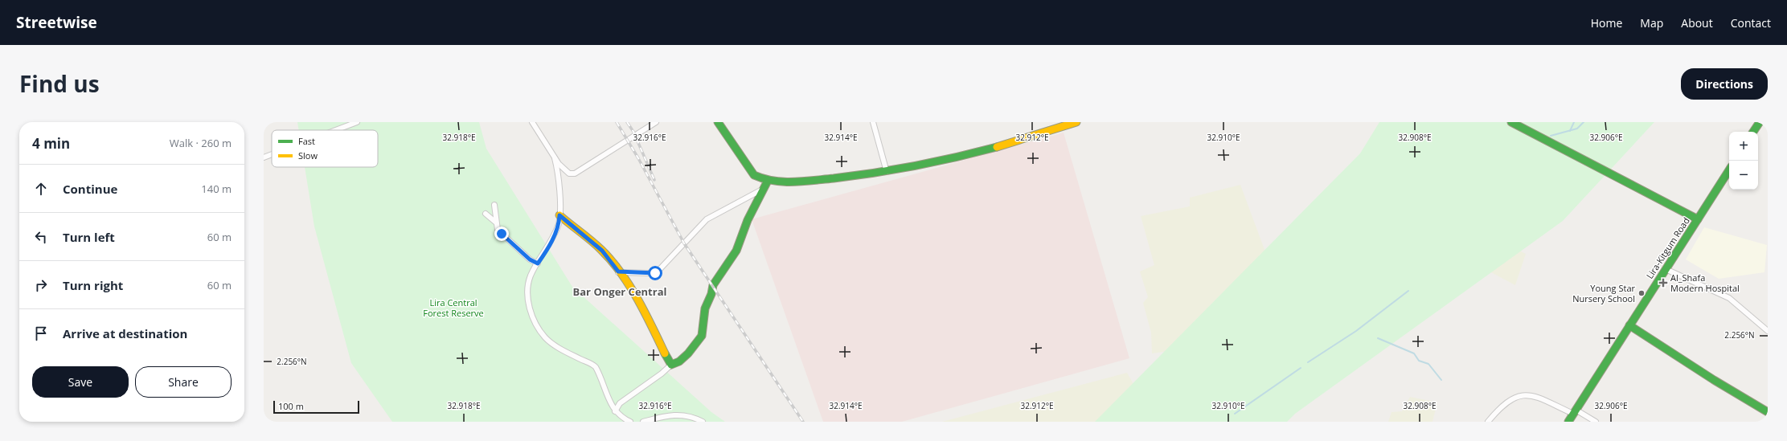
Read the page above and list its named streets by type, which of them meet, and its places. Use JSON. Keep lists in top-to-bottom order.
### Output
{
  "streets": {
    "street": ["Lira-Kitgum Road"]
  },
  "districts": ["Bar Onger Central"],
  "parks": ["Lira Central Forest Reserve"],
  "places": {
    "health": ["Al_Shafa Modern Hospital"],
    "other": ["Young Star Nursery School"]
  },
  "legend": ["Fast", "Slow"],
  "scale_bar": "100 m",
  "page": {
    "header": "Streetwise",
    "nav": [
      "Home",
      "Map",
      "About",
      "Contact"
    ],
    "title": "Find us",
    "buttons": [
      "Directions",
      ["Save", "Share"]
    ],
    "heading": ["4 min", "Walk · 260 m"],
    "map_buttons": ["+", "−"],
    "list": [
      ["Continue", "140 m"],
      ["Turn left", "60 m"],
      ["Turn right", "60 m"],
      "Arrive at destination"
    ],
    "scale": "100 m"
  },
  "coordinates": [
    "32.918°E",
    "32.916°E",
    "32.914°E",
    "32.912°E",
    "32.910°E",
    "32.908°E",
    "32.906°E",
    "2.256°N"
  ]
}
